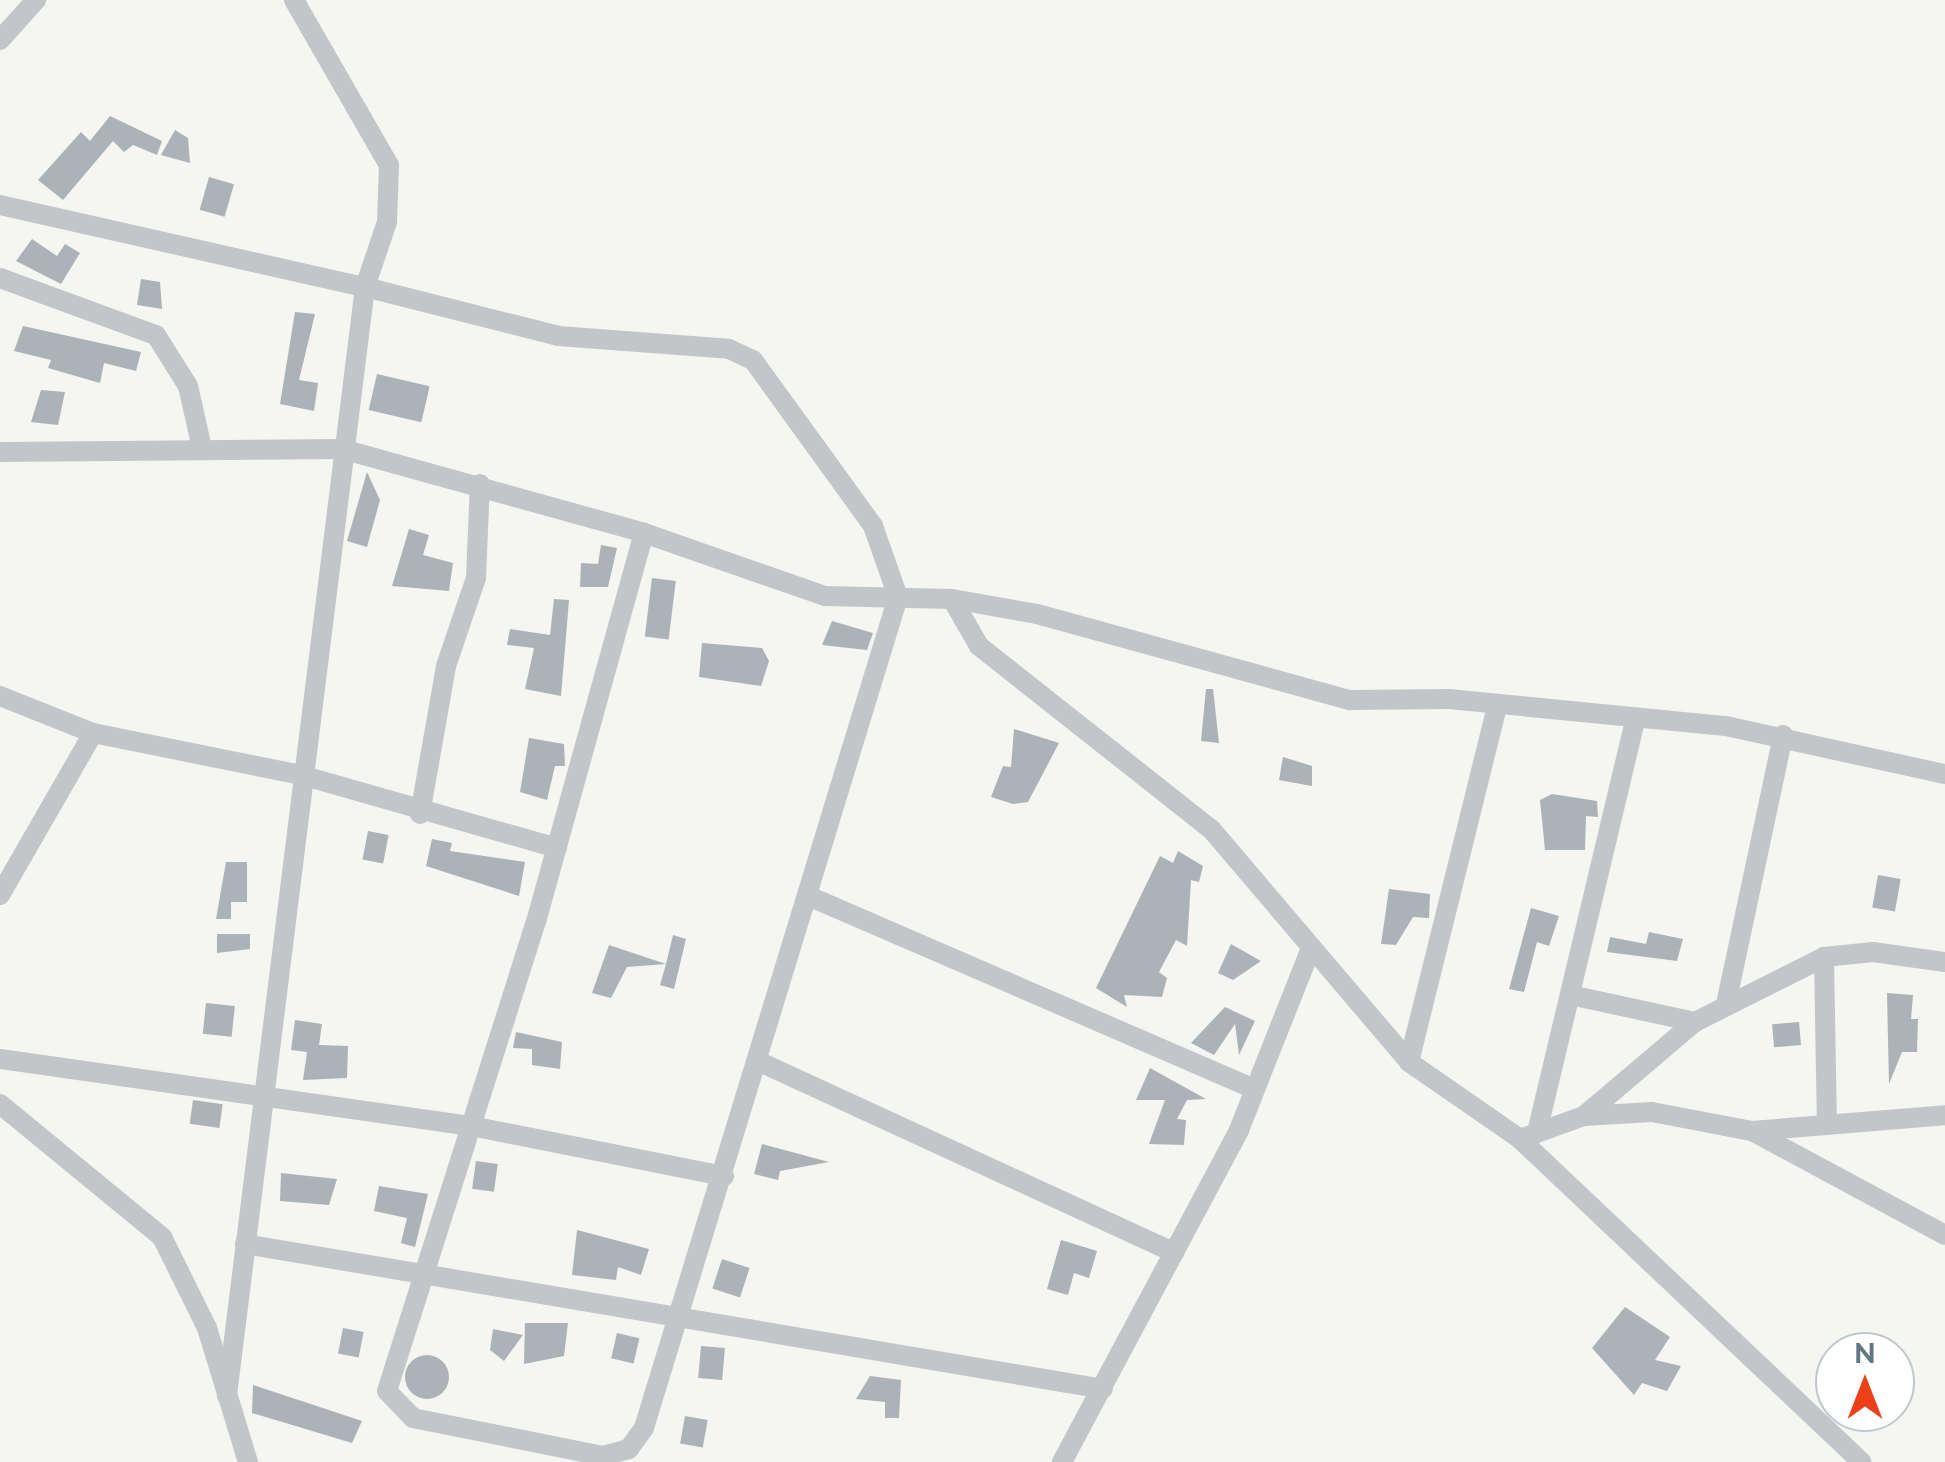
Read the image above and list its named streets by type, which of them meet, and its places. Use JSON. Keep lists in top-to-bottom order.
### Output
{
  "north": "top"
}
